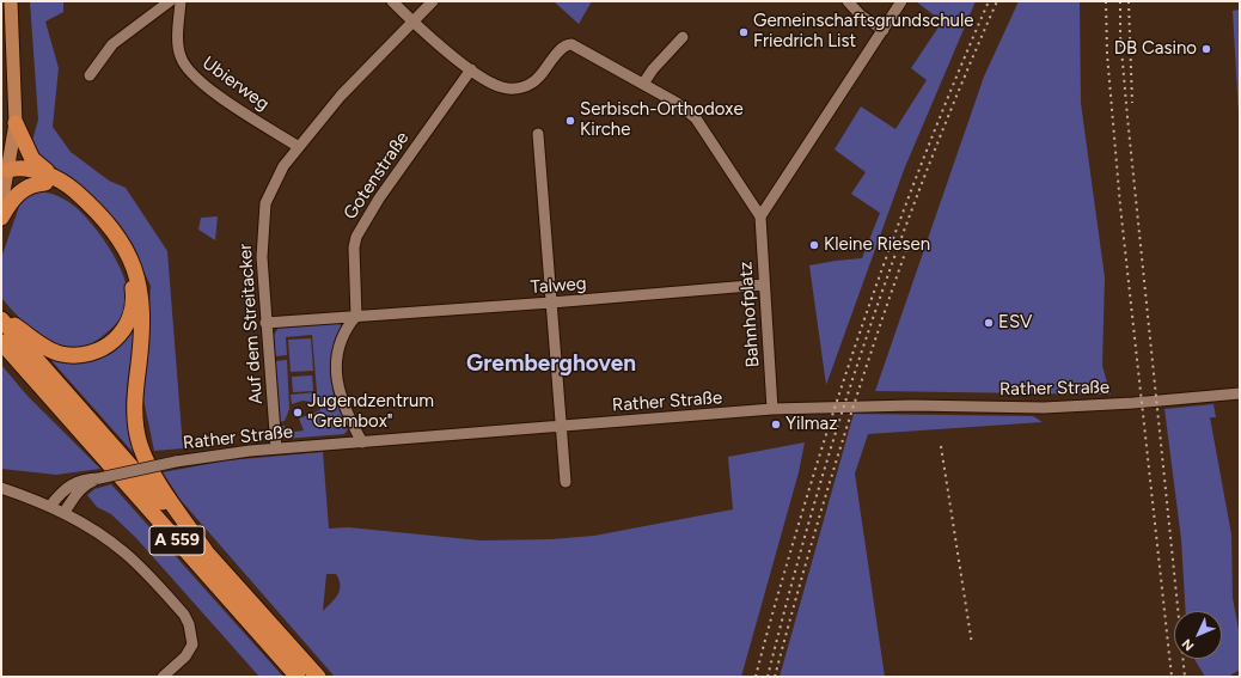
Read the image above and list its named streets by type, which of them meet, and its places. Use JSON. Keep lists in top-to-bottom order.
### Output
{
  "streets": {
    "highway": ["A 559"],
    "street": [
      "Ubierweg",
      "Gotenstraße",
      "Talweg",
      "Bahnhofplatz",
      "Auf dem Streitacker",
      "Rather Straße"
    ]
  },
  "crossings": [
    ["Ubierweg", "Auf dem Streitacker"],
    ["Gotenstraße", "Talweg"],
    ["Talweg", "Bahnhofplatz"],
    ["Talweg", "Auf dem Streitacker"],
    ["Bahnhofplatz", "Rather Straße"],
    ["Auf dem Streitacker", "Rather Straße"]
  ],
  "districts": ["Gremberghoven"],
  "places": [
    "Gemeinschaftsgrundschule Friedrich List",
    "DB Casino",
    "Serbisch-Orthodoxe Kirche",
    "Kleine Riesen",
    "ESV",
    "Jugendzentrum \"Grembox\"",
    "Yilmaz"
  ],
  "north": "bottom left"
}
